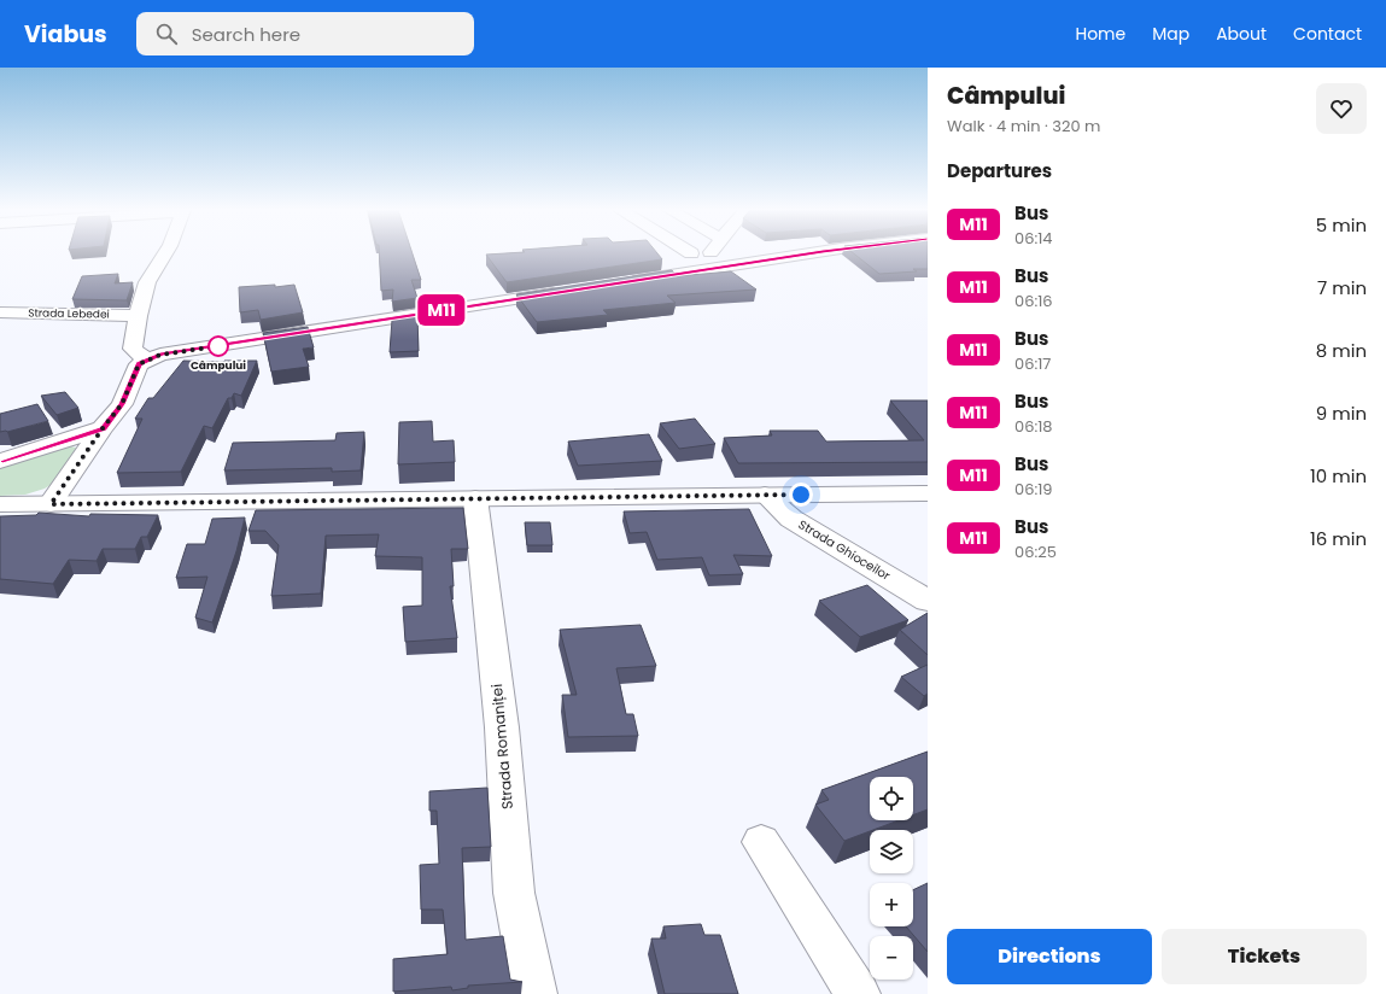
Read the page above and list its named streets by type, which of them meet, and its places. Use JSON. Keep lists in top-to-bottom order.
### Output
{
  "streets": {
    "street": ["Strada Lebedei", "Strada Ghioceilor", "Strada Romaniței"]
  },
  "places": ["Câmpului"],
  "lines": ["bus line M11"],
  "page": {
    "header": "Viabus",
    "search": "Search here",
    "nav": [
      "Home",
      "Map",
      "About",
      "Contact"
    ],
    "on_map": "M11",
    "heading": [
      ["Câmpului", "Walk · 4 min · 320 m"],
      "Departures"
    ],
    "list": [
      {
        "mark": "M11",
        "name": "Bus",
        "note": "06:14",
        "value": "5 min"
      },
      {
        "mark": "M11",
        "name": "Bus",
        "note": "06:16",
        "value": "7 min"
      },
      {
        "mark": "M11",
        "name": "Bus",
        "note": "06:17",
        "value": "8 min"
      },
      {
        "mark": "M11",
        "name": "Bus",
        "note": "06:18",
        "value": "9 min"
      },
      {
        "mark": "M11",
        "name": "Bus",
        "note": "06:19",
        "value": "10 min"
      },
      {
        "mark": "M11",
        "name": "Bus",
        "note": "06:25",
        "value": "16 min"
      }
    ],
    "map_buttons": ["+", "−"],
    "buttons": ["Directions", "Tickets"]
  }
}
